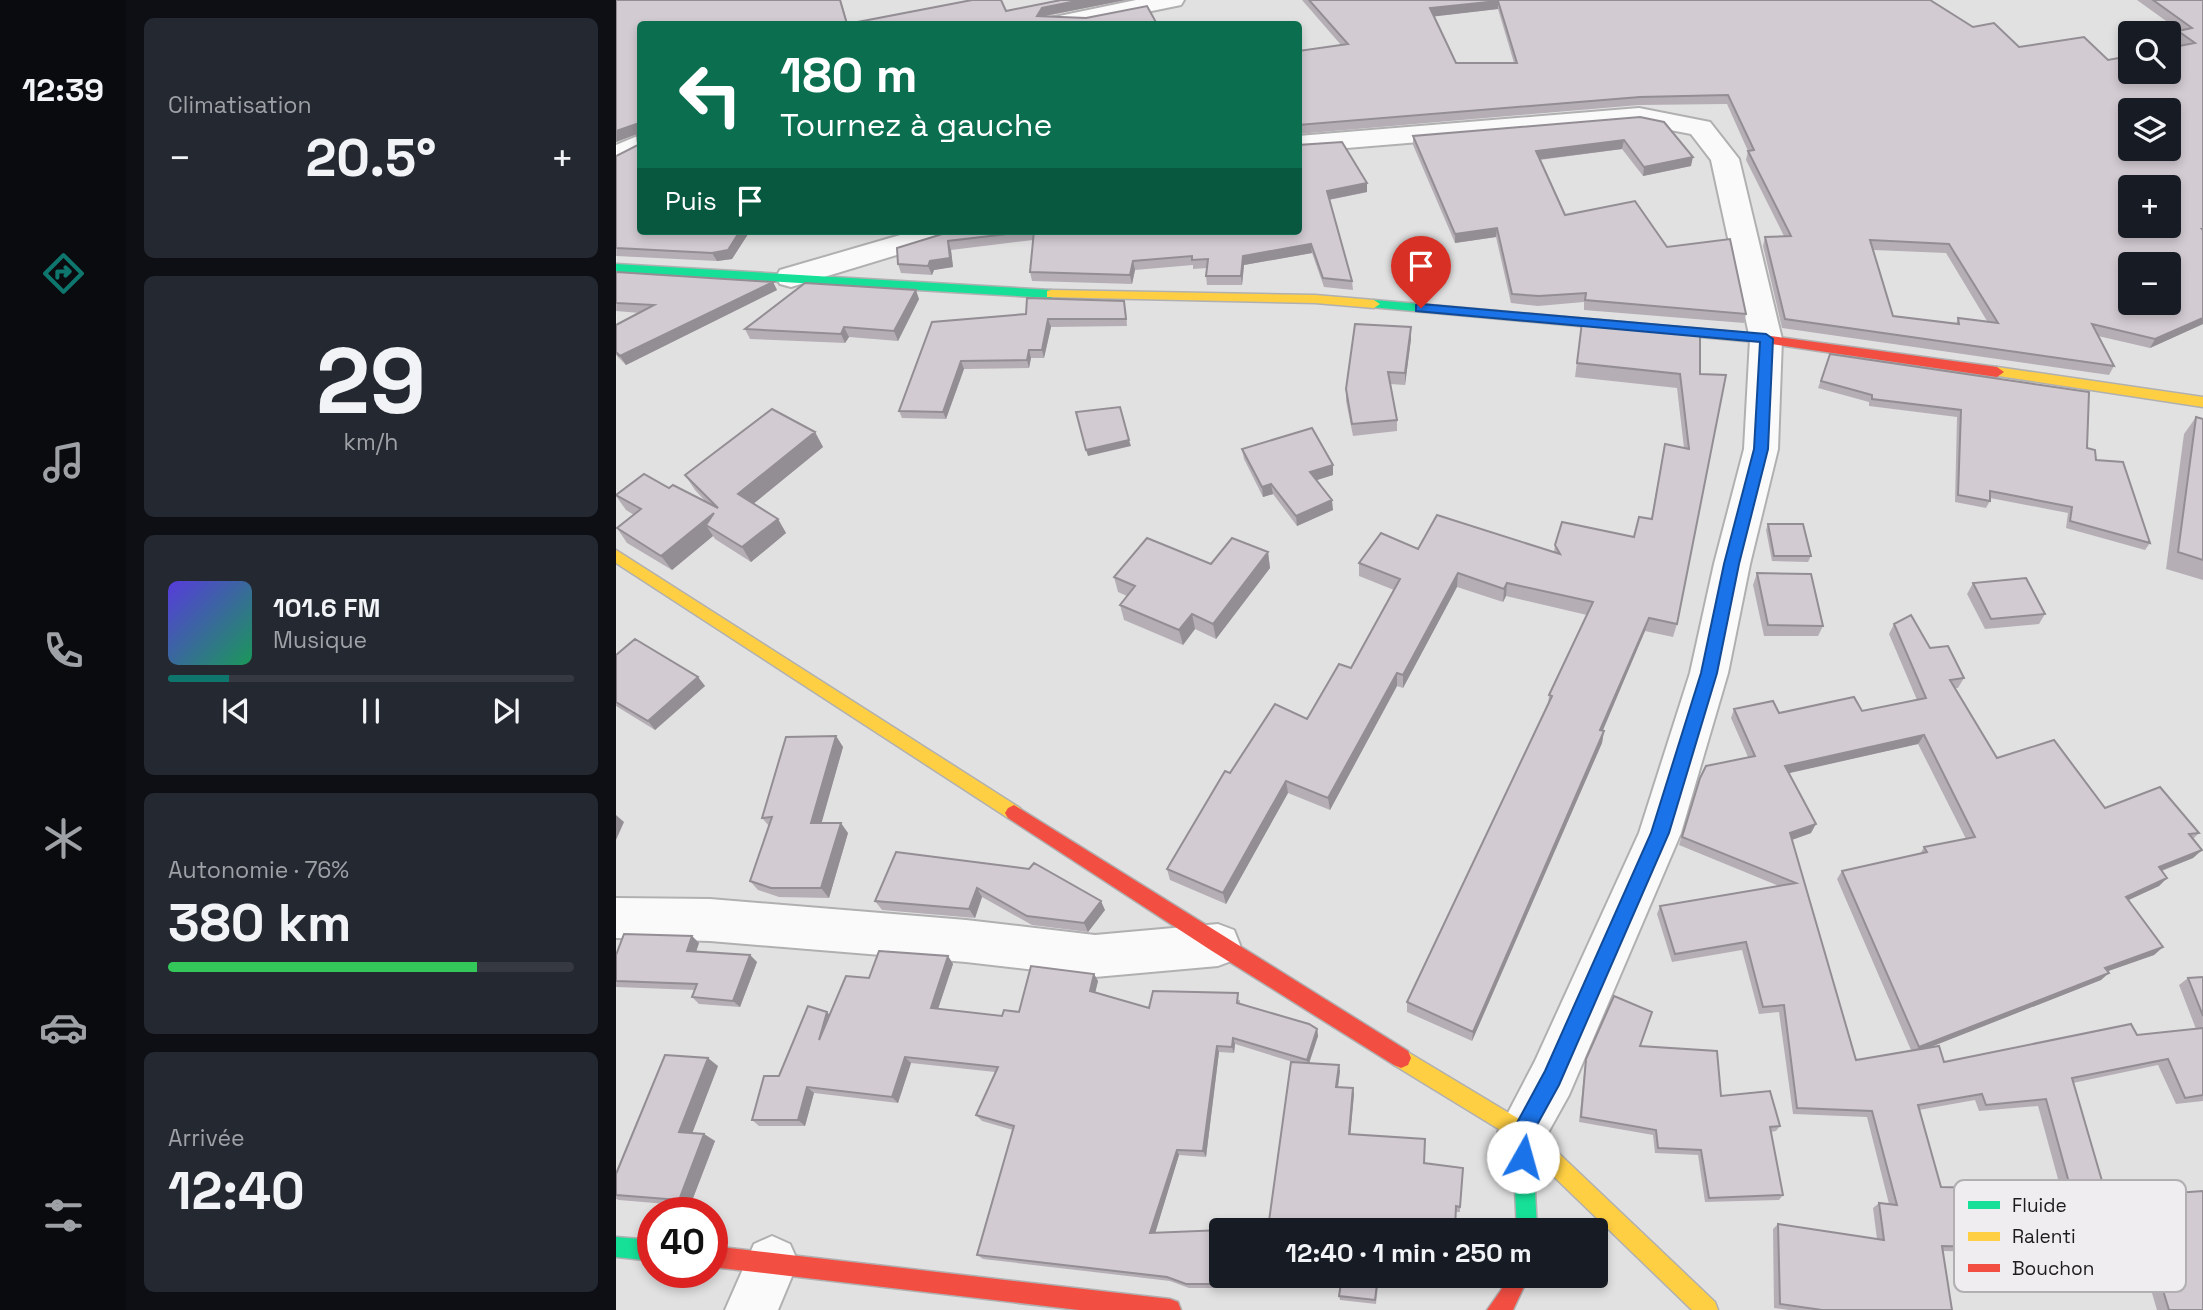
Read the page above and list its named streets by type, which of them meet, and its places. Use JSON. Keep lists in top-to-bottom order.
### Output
{
  "legend": ["Fluide", "Ralenti", "Bouchon"],
  "page": {
    "tabs": "12:39",
    "tile": [
      "Climatisation",
      ["29", "km/h"],
      ["Autonomie · 76%", "380 km"],
      ["Arrivée", "12:40"]
    ],
    "map_buttons": ["+", "−"],
    "turn": ["180 m", "Tournez à gauche"],
    "heat": ["−", "20.5°", "+"],
    "then": "Puis",
    "song": ["101.6 FM", "Musique"],
    "limit": "40",
    "trip": "12:40 · 1 min · 250 m"
  }
}
